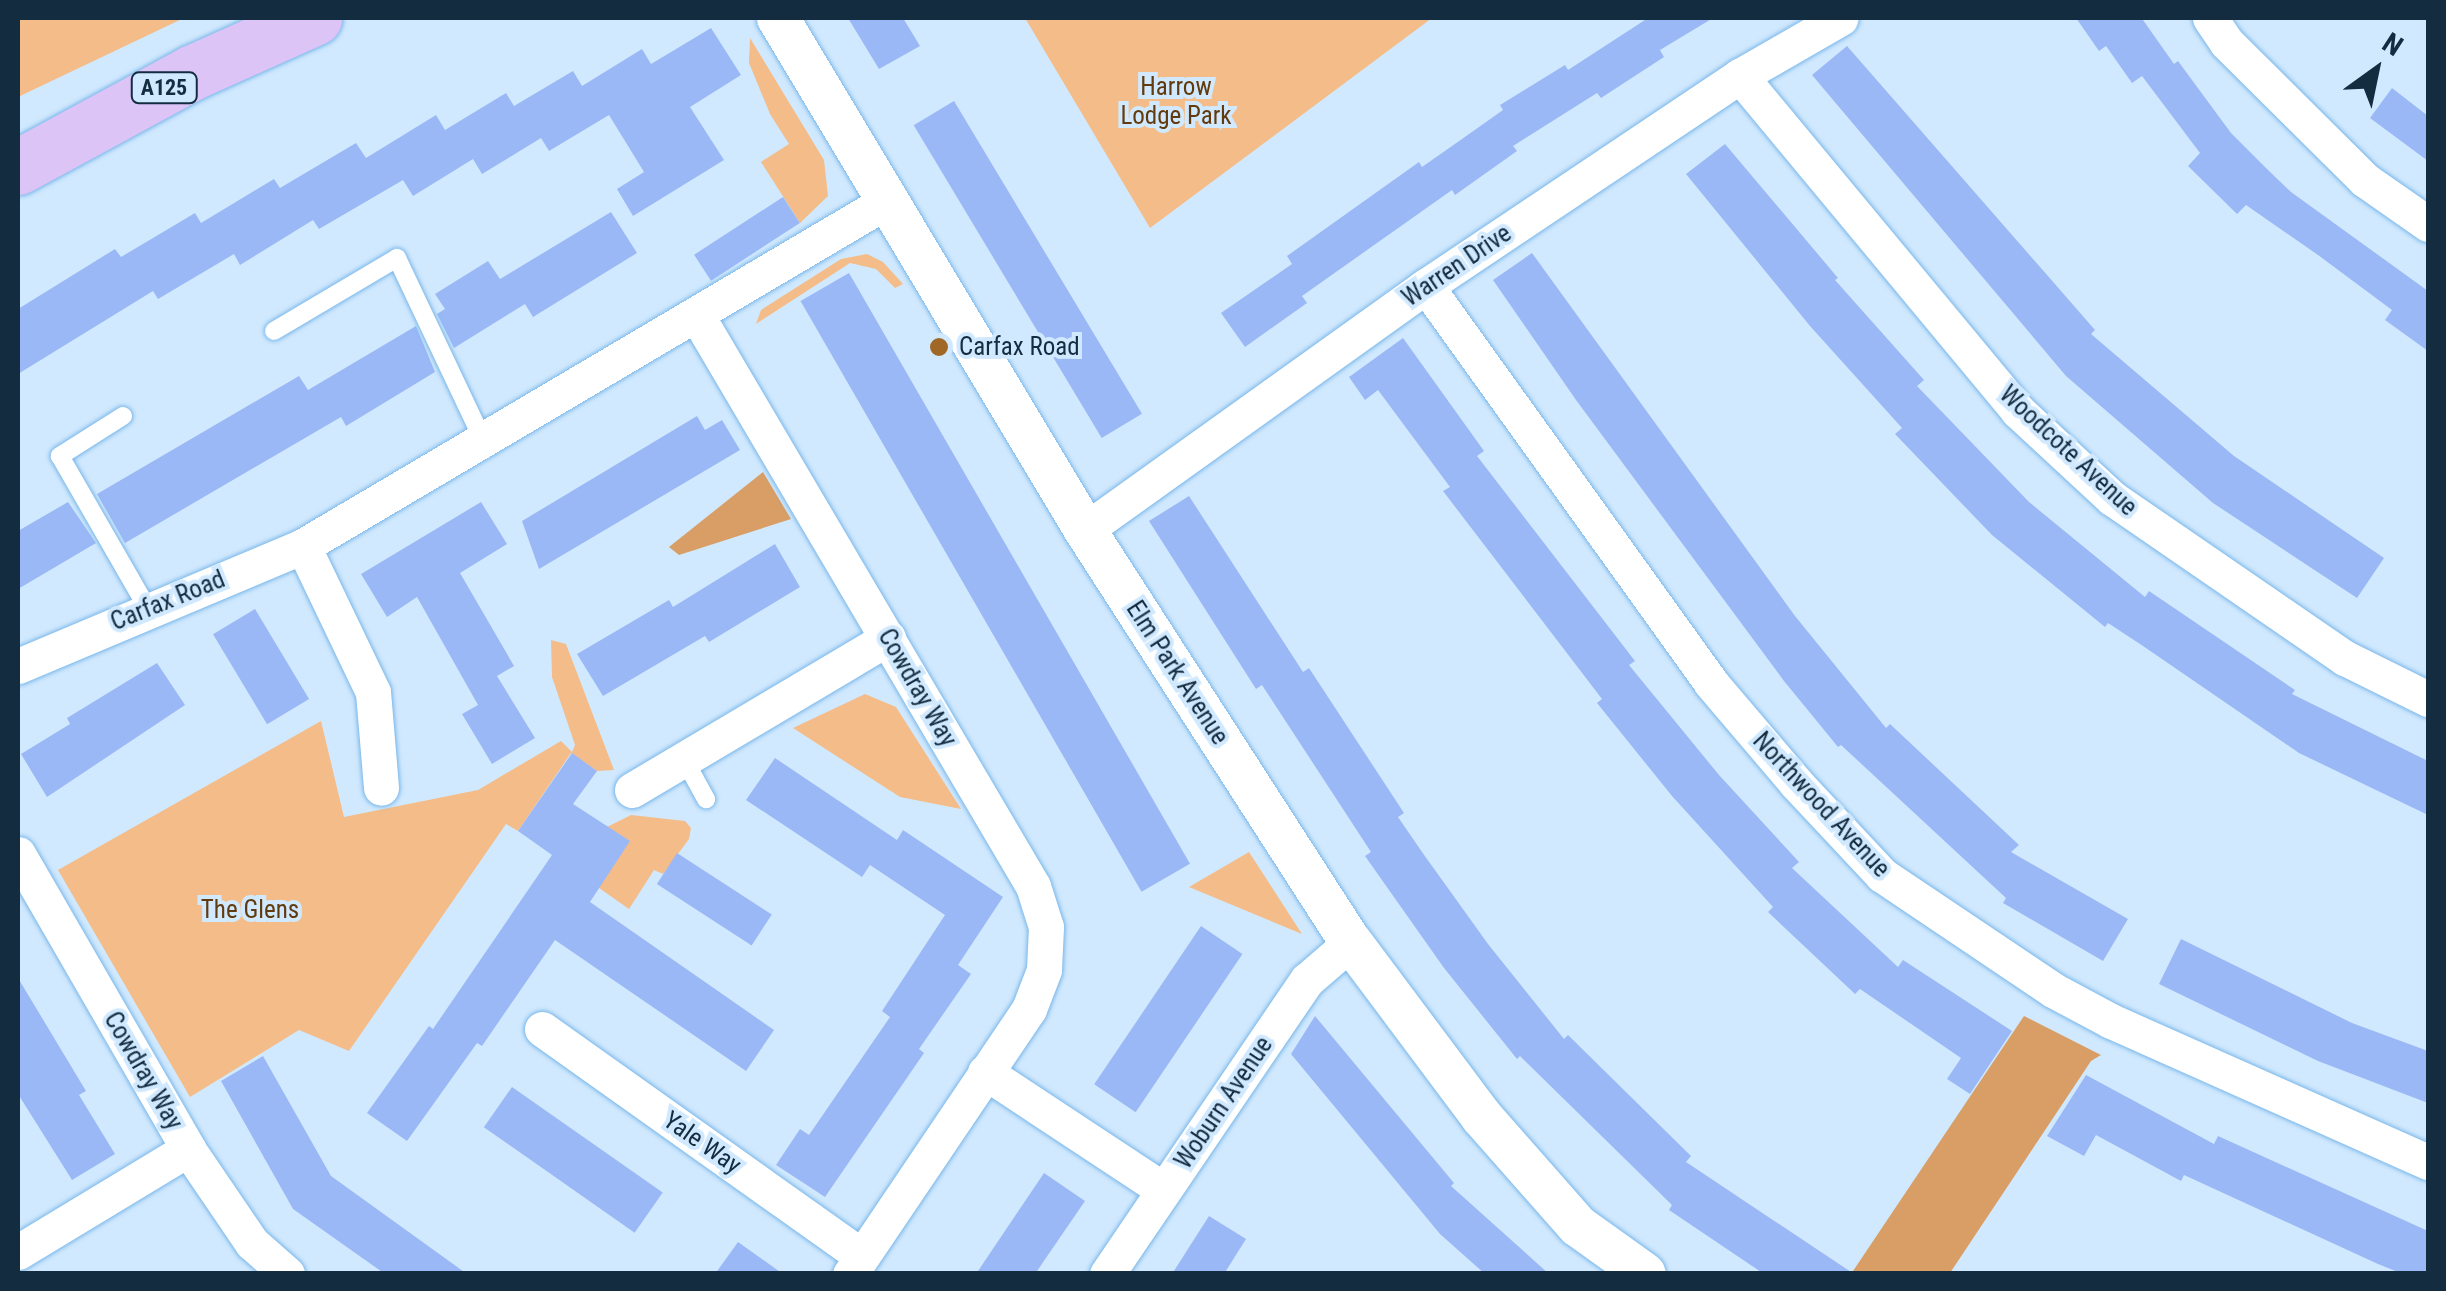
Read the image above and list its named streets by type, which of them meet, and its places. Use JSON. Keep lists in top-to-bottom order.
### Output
{
  "streets": {
    "main road": ["A125"],
    "street": [
      "Warren Drive",
      "Woodcote Avenue",
      "Carfax Road",
      "Elm Park Avenue",
      "Cowdray Way",
      "Northwood Avenue",
      "Woburn Avenue",
      "Yale Way"
    ]
  },
  "crossings": [
    ["Warren Drive", "Woodcote Avenue"],
    ["Warren Drive", "Elm Park Avenue"],
    ["Warren Drive", "Northwood Avenue"],
    ["Carfax Road", "Elm Park Avenue"],
    ["Carfax Road", "Cowdray Way"],
    ["Elm Park Avenue", "Woburn Avenue"],
    ["Cowdray Way", "Yale Way"]
  ],
  "parks": ["Harrow Lodge Park", "The Glens"],
  "places": ["Carfax Road"],
  "north": "top right"
}
